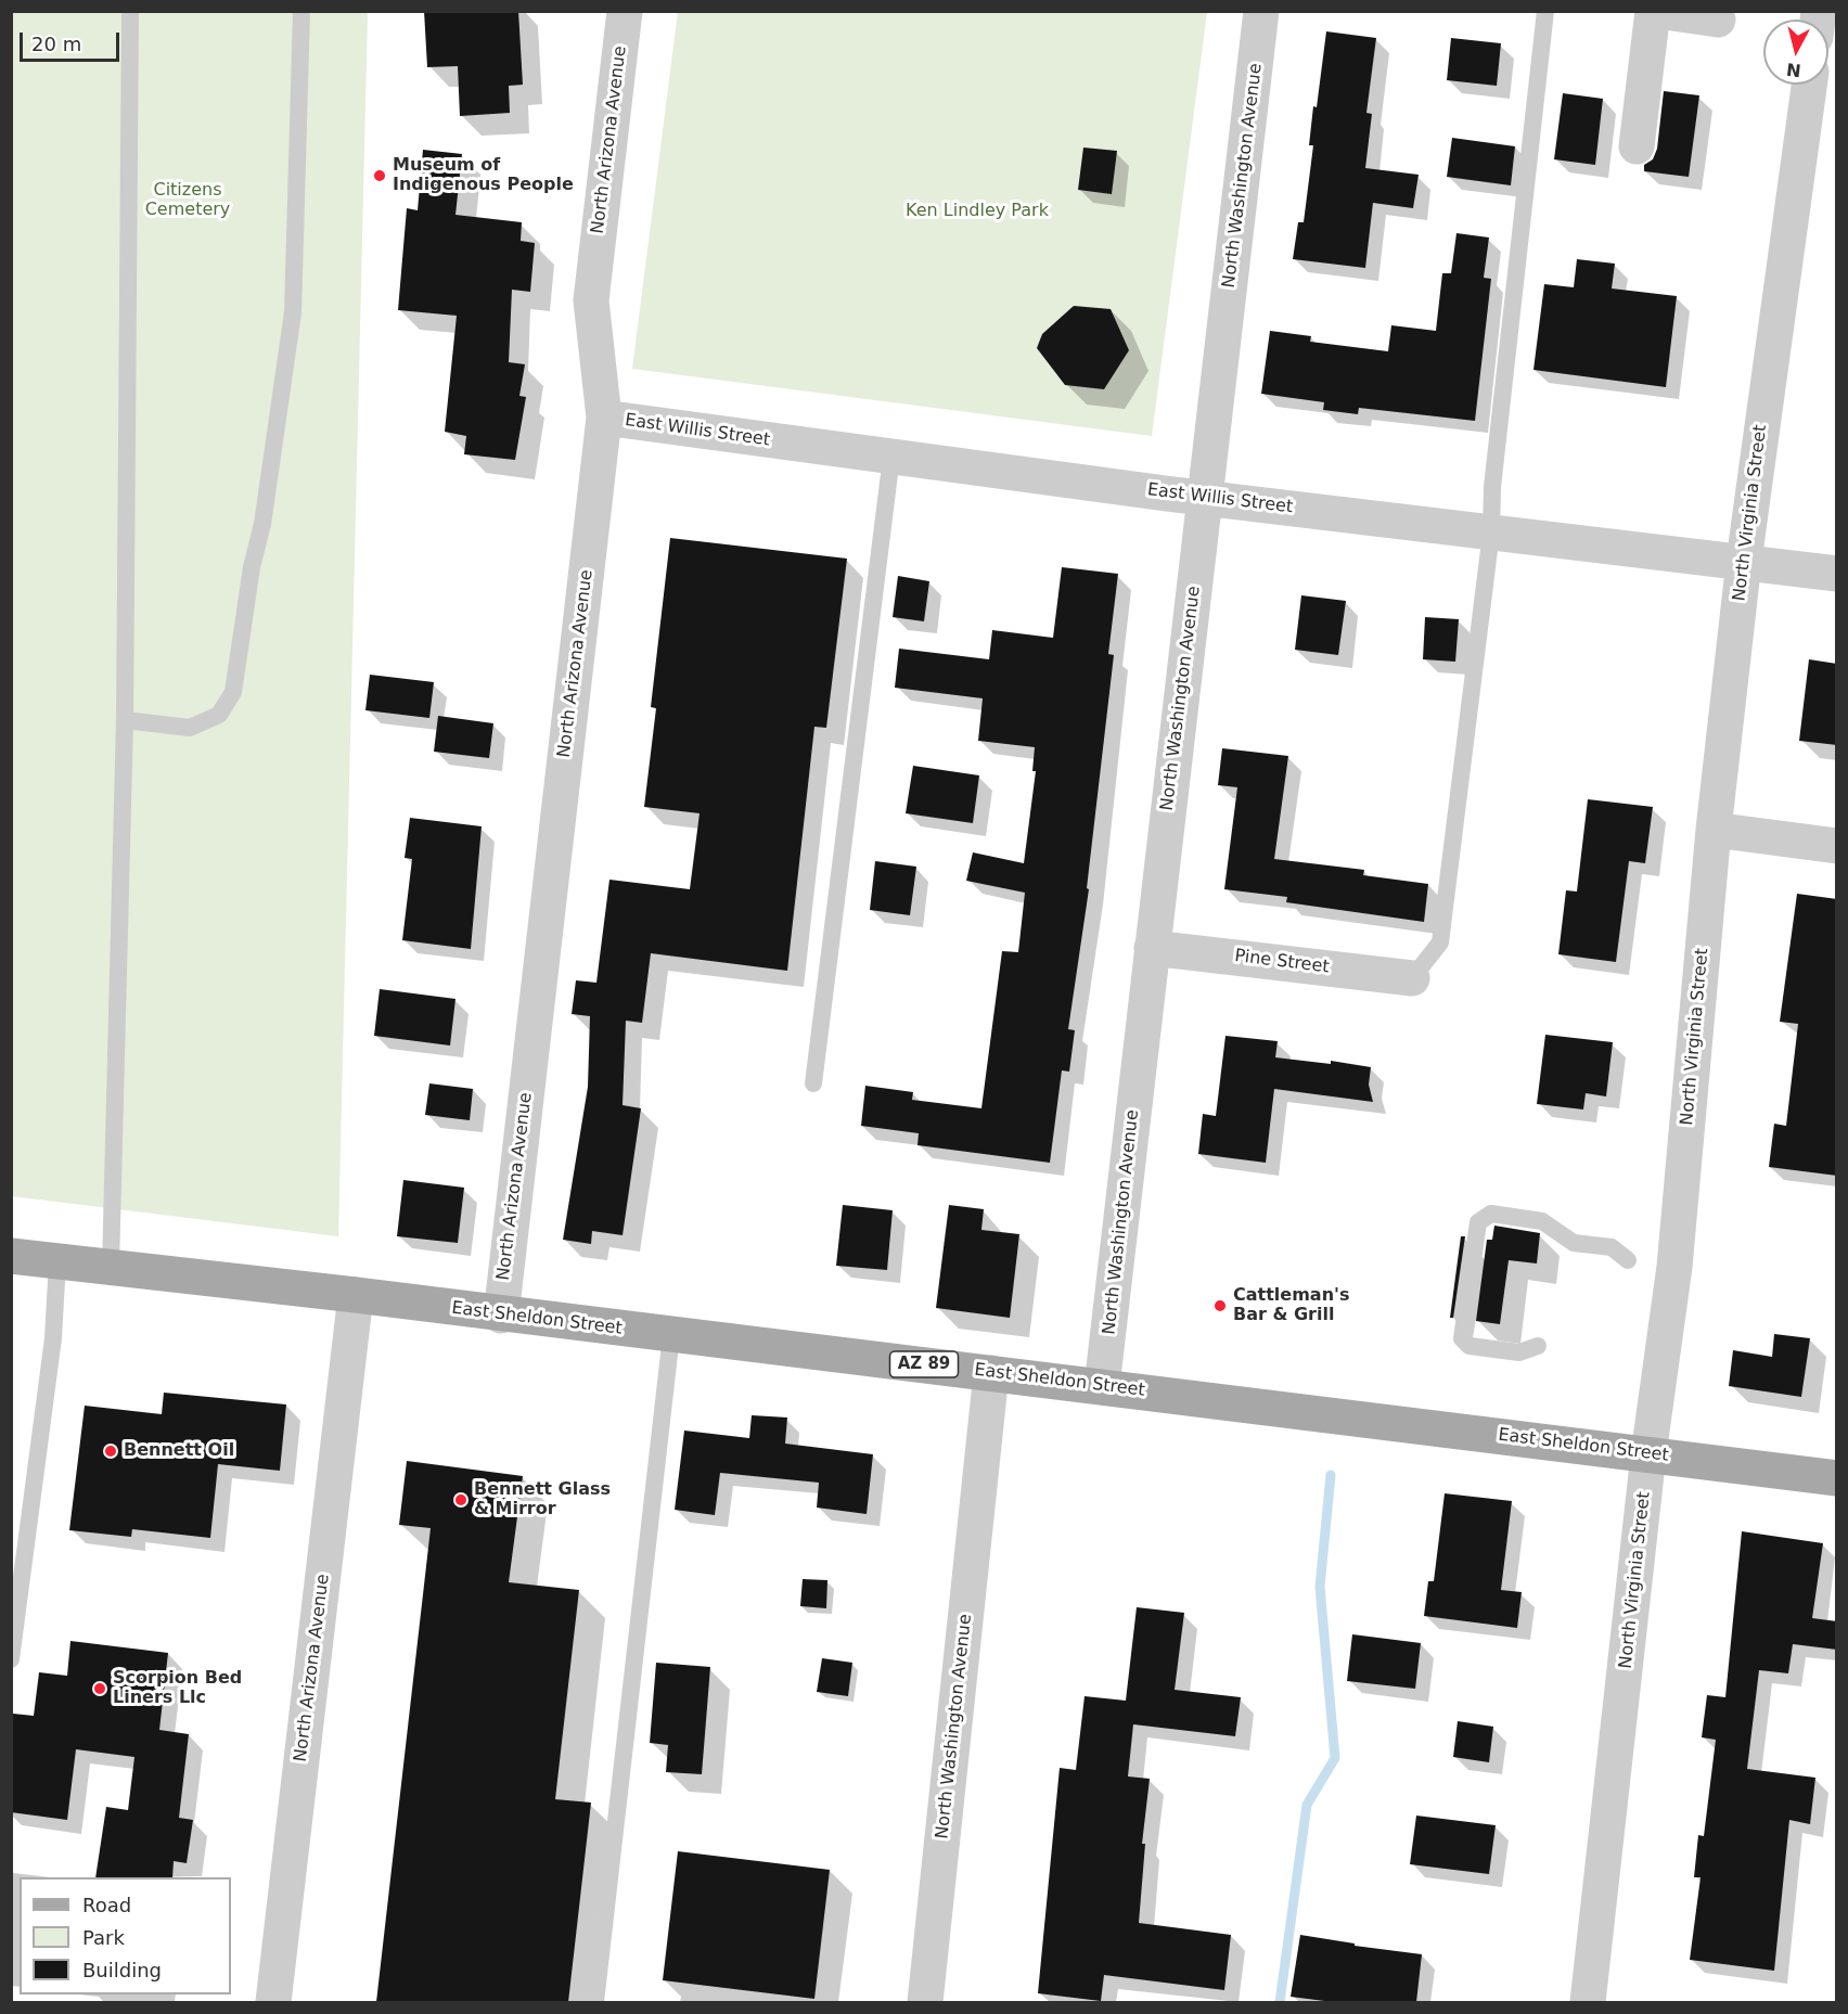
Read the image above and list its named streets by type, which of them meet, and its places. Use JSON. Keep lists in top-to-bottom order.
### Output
{
  "streets": {
    "main road": ["East Sheldon Street", "AZ 89"],
    "street": [
      "North Arizona Avenue",
      "North Washington Avenue",
      "East Willis Street",
      "North Virginia Street",
      "Pine Street"
    ]
  },
  "crossings": [
    ["North Arizona Avenue", "East Willis Street"],
    ["North Arizona Avenue", "East Sheldon Street"],
    ["North Washington Avenue", "East Willis Street"],
    ["North Washington Avenue", "Pine Street"],
    ["North Washington Avenue", "East Sheldon Street"],
    ["East Willis Street", "North Virginia Street"],
    ["North Virginia Street", "East Sheldon Street"]
  ],
  "parks": ["Citizens Cemetery", "Ken Lindley Park"],
  "places": [
    "Museum of Indigenous People",
    "Cattleman's Bar & Grill",
    "Bennett Oil",
    "Bennett Glass & Mirror",
    "Scorpion Bed Liners Llc"
  ],
  "legend": ["Road", "Park", "Building"],
  "scale_bar": "20 m",
  "north": "bottom"
}
